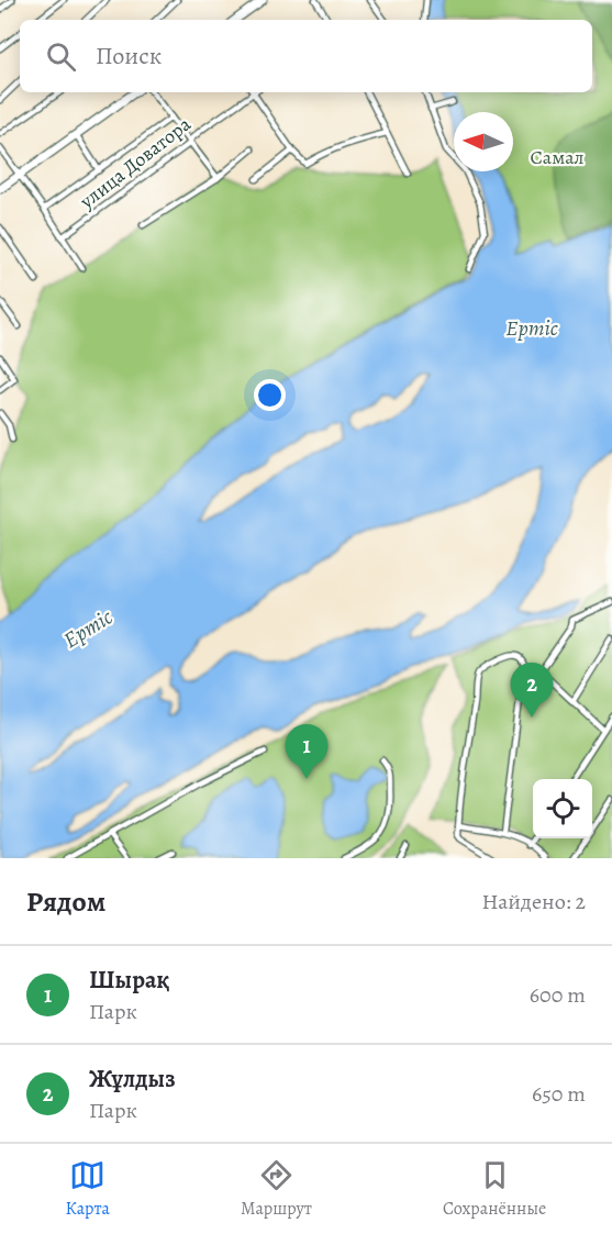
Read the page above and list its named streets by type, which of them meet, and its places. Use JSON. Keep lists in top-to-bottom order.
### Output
{
  "streets": {
    "street": ["улица Доватора"]
  },
  "water": ["Ертіс"],
  "parks": ["Самал"],
  "north": "left",
  "page": {
    "search": "Поиск",
    "pins": ["2", "1"],
    "heading": ["Рядом", "Найдено: 2"],
    "list": [
      {
        "mark": "1",
        "name": "Шырақ",
        "note": "Парк",
        "value": "600 m"
      },
      {
        "mark": "2",
        "name": "Жұлдыз",
        "note": "Парк",
        "value": "650 m"
      }
    ],
    "nav": ["Карта", "Маршрут", "Сохранённые"]
  }
}
